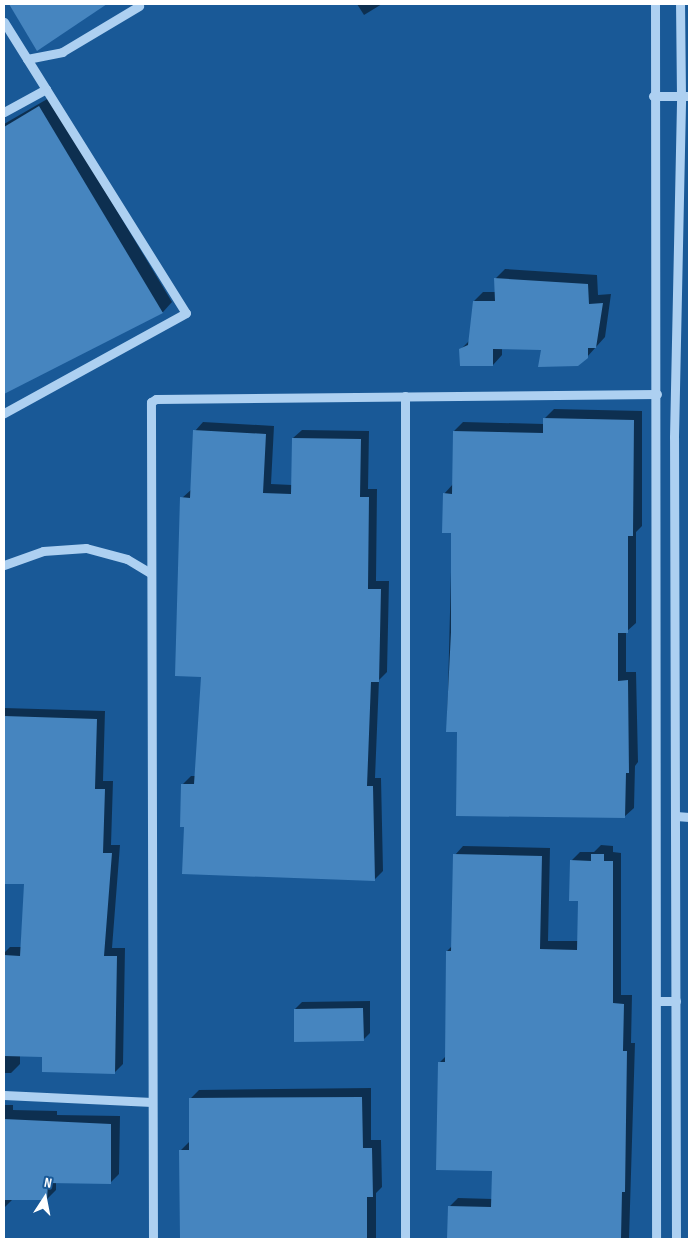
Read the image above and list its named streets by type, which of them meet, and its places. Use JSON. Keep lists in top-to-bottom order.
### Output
{
  "north": "top"
}
